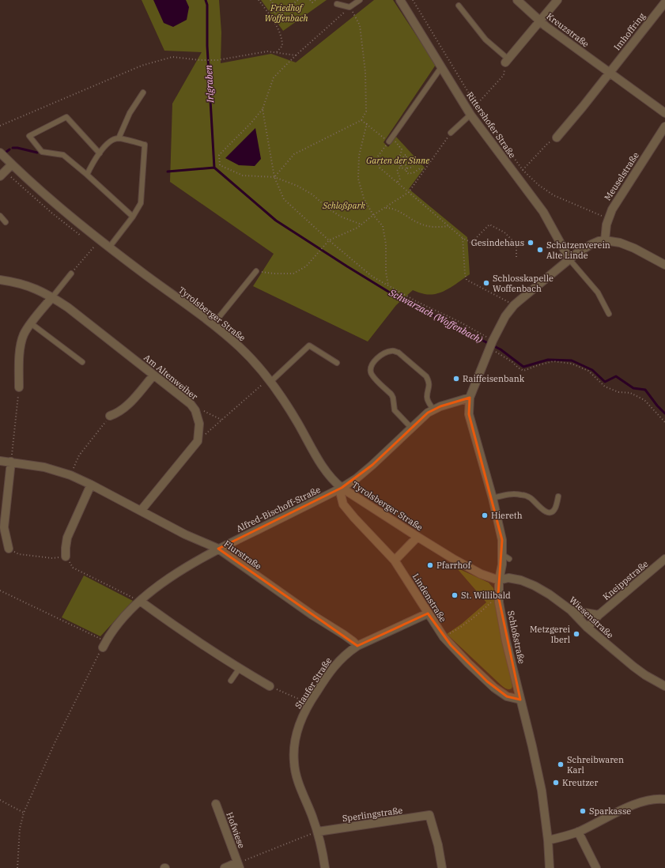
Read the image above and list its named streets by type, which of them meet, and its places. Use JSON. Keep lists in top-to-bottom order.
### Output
{
  "streets": {
    "street": [
      "Kreuzstraße",
      "Imhoffring",
      "Rittershofer Straße",
      "Meuselstraße",
      "Tyrolsberger Straße",
      "Am Altenweiher",
      "Alfred-Bischoff-Straße",
      "Flurstraße",
      "Kneippstraße",
      "Lindenstraße",
      "Wiesenstraße",
      "Schloßstraße",
      "Staufer Straße",
      "Sperlingstraße",
      "Hofwiese"
    ]
  },
  "crossings": [
    ["Kreuzstraße", "Imhoffring"],
    ["Rittershofer Straße", "Schloßstraße"],
    ["Meuselstraße", "Schloßstraße"],
    ["Tyrolsberger Straße", "Alfred-Bischoff-Straße"],
    ["Tyrolsberger Straße", "Lindenstraße"],
    ["Tyrolsberger Straße", "Wiesenstraße"],
    ["Tyrolsberger Straße", "Schloßstraße"],
    ["Alfred-Bischoff-Straße", "Flurstraße"],
    ["Alfred-Bischoff-Straße", "Lindenstraße"],
    ["Alfred-Bischoff-Straße", "Schloßstraße"],
    ["Flurstraße", "Staufer Straße"],
    ["Kneippstraße", "Wiesenstraße"],
    ["Lindenstraße", "Schloßstraße"],
    ["Lindenstraße", "Staufer Straße"],
    ["Wiesenstraße", "Schloßstraße"],
    ["Staufer Straße", "Sperlingstraße"]
  ],
  "water": ["Irlgraben", "Schwarzach (Woffenbach)"],
  "parks": ["Friedhof Woffenbach", "Garten der Sinne", "Schloßpark"],
  "places": [
    "Gesindehaus",
    "Schützenverein Alte Linde",
    "Schlosskapelle Woffenbach",
    "Raiffeisenbank",
    "Hiereth",
    "Pfarrhof",
    "St. Willibald",
    "Metzgerei Iberl",
    "Schreibwaren Karl",
    "Kreutzer",
    "Sparkasse"
  ]
}
